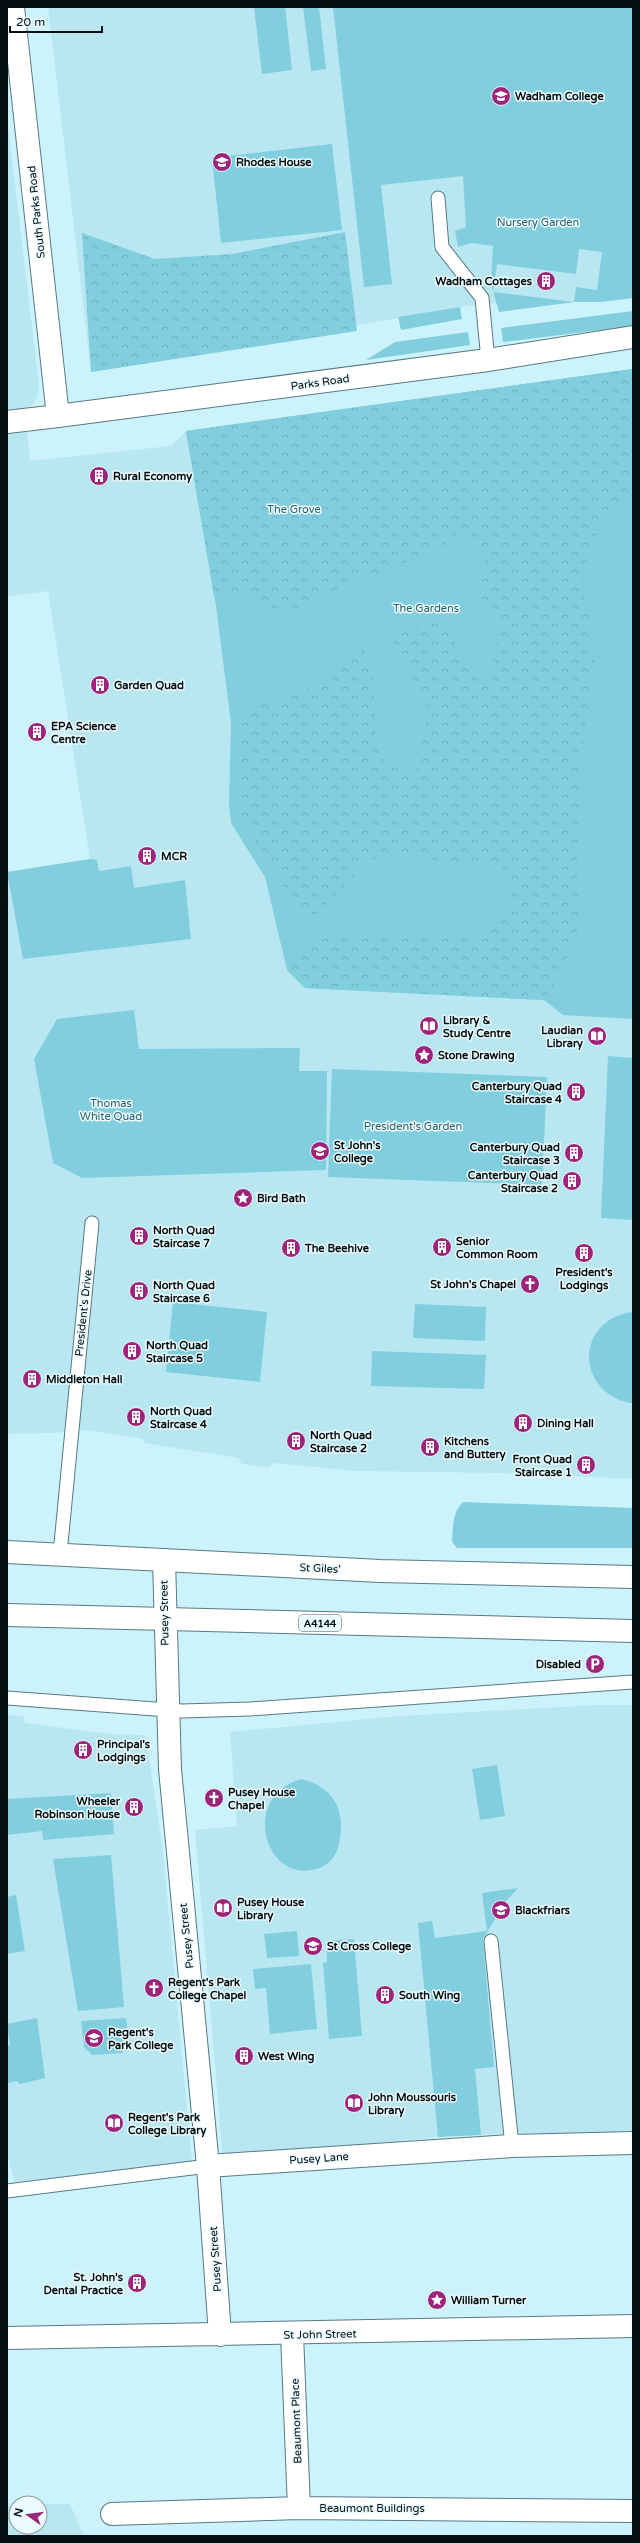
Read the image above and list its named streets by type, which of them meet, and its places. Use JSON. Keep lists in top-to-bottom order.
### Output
{
  "streets": {
    "street": [
      "South Parks Road",
      "Parks Road",
      "St Giles'",
      "Pusey Street",
      "A4144",
      "Pusey Lane",
      "St John Street",
      "Beaumont Place",
      "Beaumont Buildings"
    ],
    "lane": ["President's Drive"]
  },
  "crossings": [
    ["South Parks Road", "Parks Road"],
    ["President's Drive", "St Giles'"],
    ["St Giles'", "Pusey Street"],
    ["Pusey Street", "A4144"],
    ["Pusey Street", "Pusey Lane"],
    ["Pusey Street", "St John Street"],
    ["St John Street", "Beaumont Place"],
    ["Beaumont Place", "Beaumont Buildings"]
  ],
  "parks": [
    "Nursery Garden",
    "The Grove",
    "The Gardens",
    "Thomas White Quad",
    "President's Garden"
  ],
  "places": {
    "school or university": [
      "Wadham College",
      "Rhodes House",
      "St John's College",
      "Blackfriars",
      "St Cross College",
      "Regent's Park College"
    ],
    "building": [
      "Wadham Cottages",
      "Rural Economy",
      "Garden Quad",
      "EPA Science Centre",
      "MCR",
      "Canterbury Quad Staircase 4",
      "Canterbury Quad Staircase 3",
      "Canterbury Quad Staircase 2",
      "North Quad Staircase 7",
      "Senior Common Room",
      "The Beehive",
      "President's Lodgings",
      "North Quad Staircase 6",
      "North Quad Staircase 5",
      "Middleton Hall",
      "North Quad Staircase 4",
      "Dining Hall",
      "North Quad Staircase 2",
      "Kitchens and Buttery",
      "Front Quad Staircase 1",
      "Principal's Lodgings",
      "Wheeler Robinson House",
      "South Wing",
      "West Wing",
      "St. John's Dental Practice"
    ],
    "library": [
      "Library & Study Centre",
      "Laudian Library",
      "Pusey House Library",
      "John Moussouris Library",
      "Regent's Park College Library"
    ],
    "place": ["Stone Drawing", "Bird Bath", "William Turner"],
    "church": ["St John's Chapel", "Pusey House Chapel", "Regent's Park College Chapel"],
    "parking": ["Disabled"]
  },
  "scale_bar": "20 m",
  "north": "left"
}
